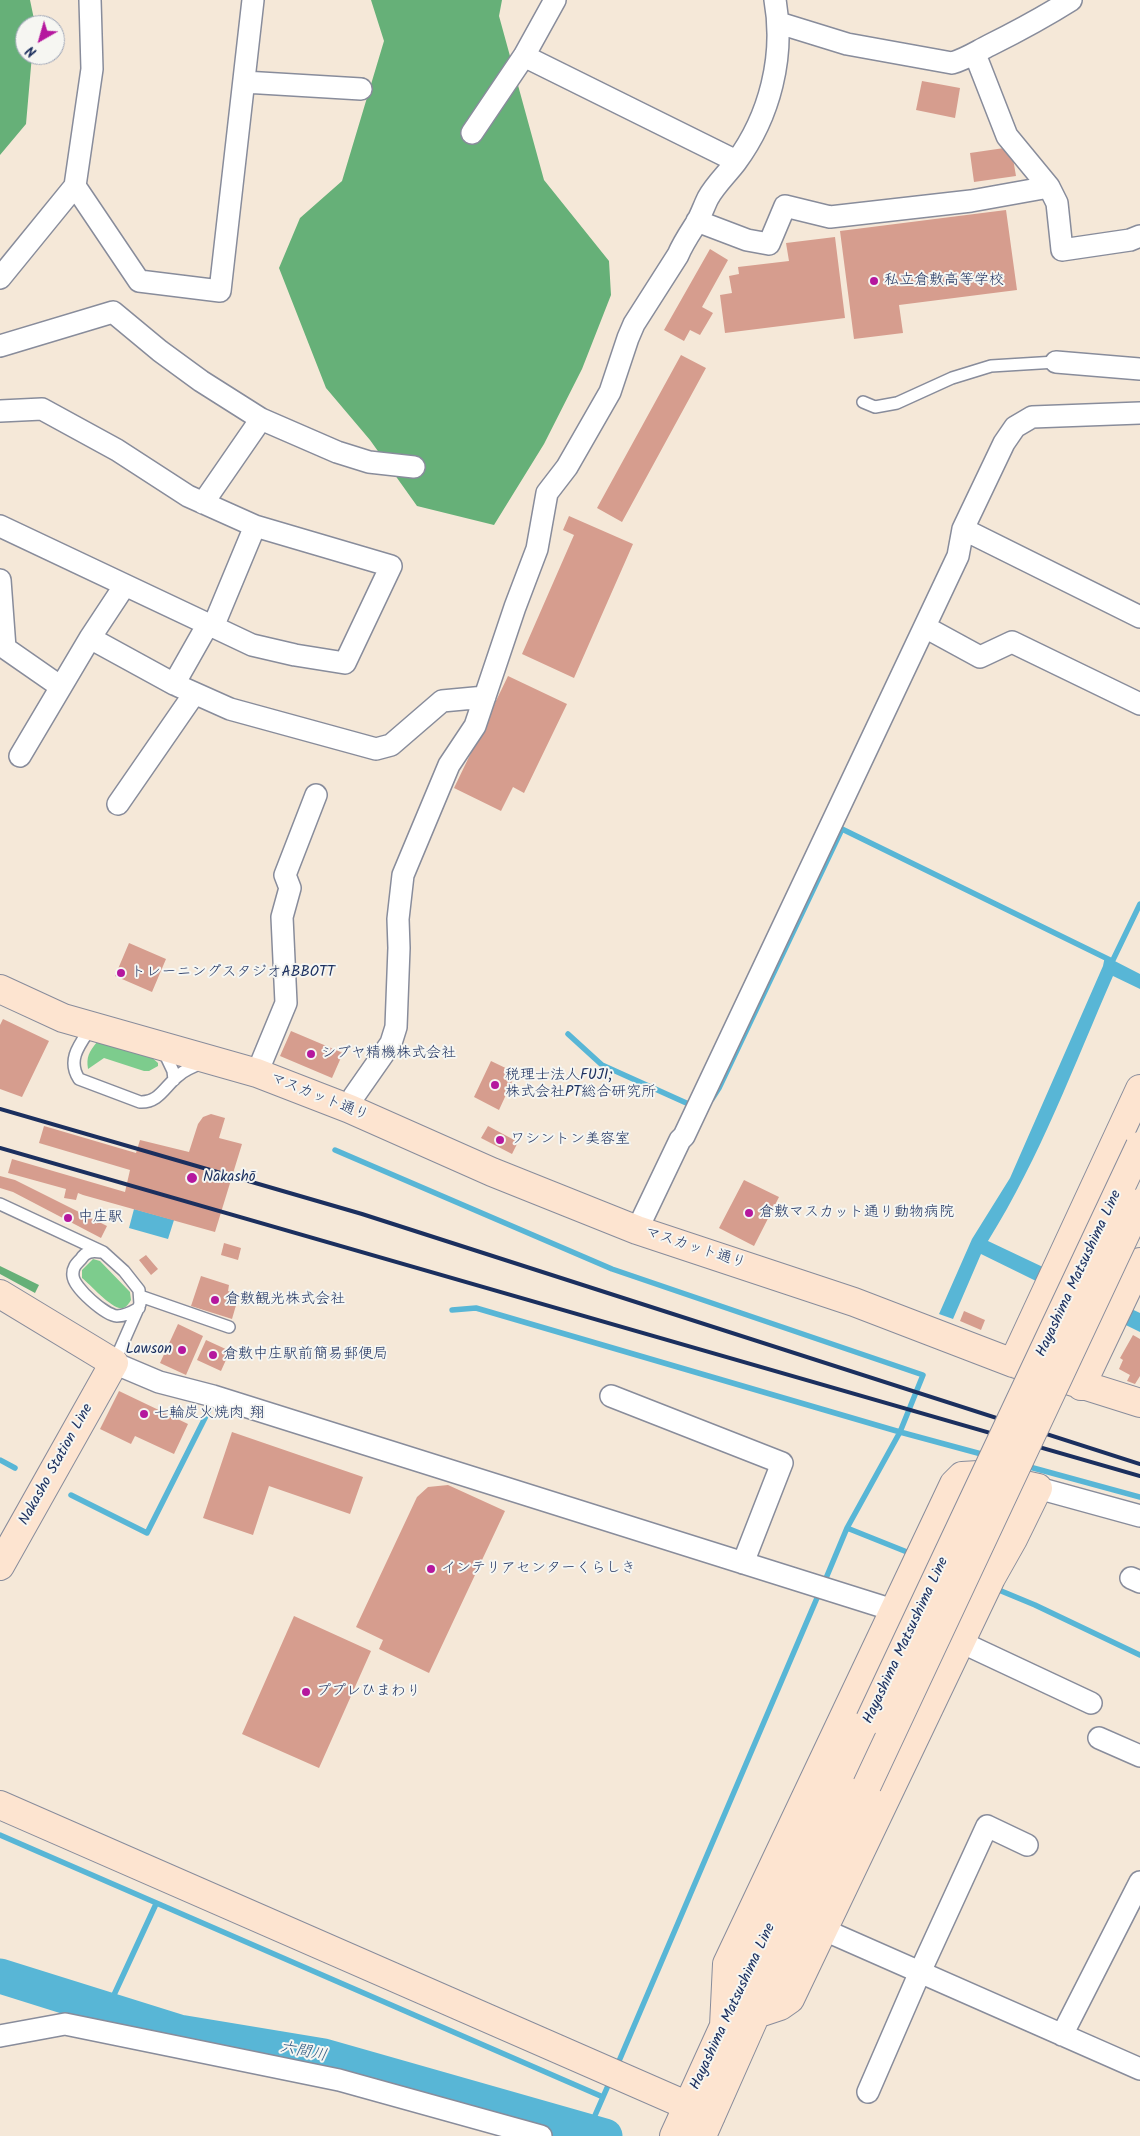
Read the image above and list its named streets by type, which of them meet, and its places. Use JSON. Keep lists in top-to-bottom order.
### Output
{
  "streets": {
    "main road": ["マスカット通り", "Hayashima Matsushima Line", "Nakasho Station Line"]
  },
  "water": ["六間川"],
  "places": [
    "私立倉敷高等学校",
    "トレーニングスタジオABBOTT",
    "シブヤ精機株式会社",
    "税理士法人FUJI; 株式会社PT総合研究所",
    "ワシントン美容室",
    "Nakashō",
    "倉敷マスカット通り動物病院",
    "中庄駅",
    "倉敷観光株式会社",
    "Lawson",
    "倉敷中庄駅前簡易郵便局",
    "七輪炭火焼肉 翔",
    "インテリアセンターくらしき",
    "ププレひまわり"
  ],
  "north": "bottom left"
}
